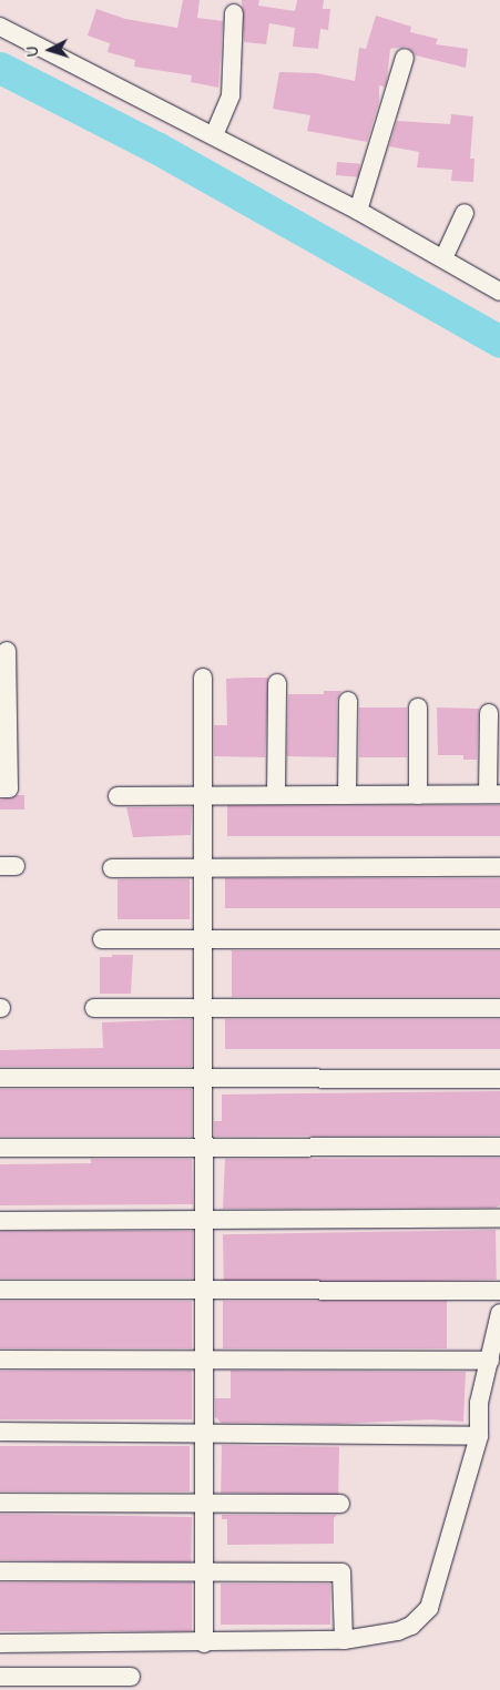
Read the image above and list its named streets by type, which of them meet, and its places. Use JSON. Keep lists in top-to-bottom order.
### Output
{
  "north": "left"
}
